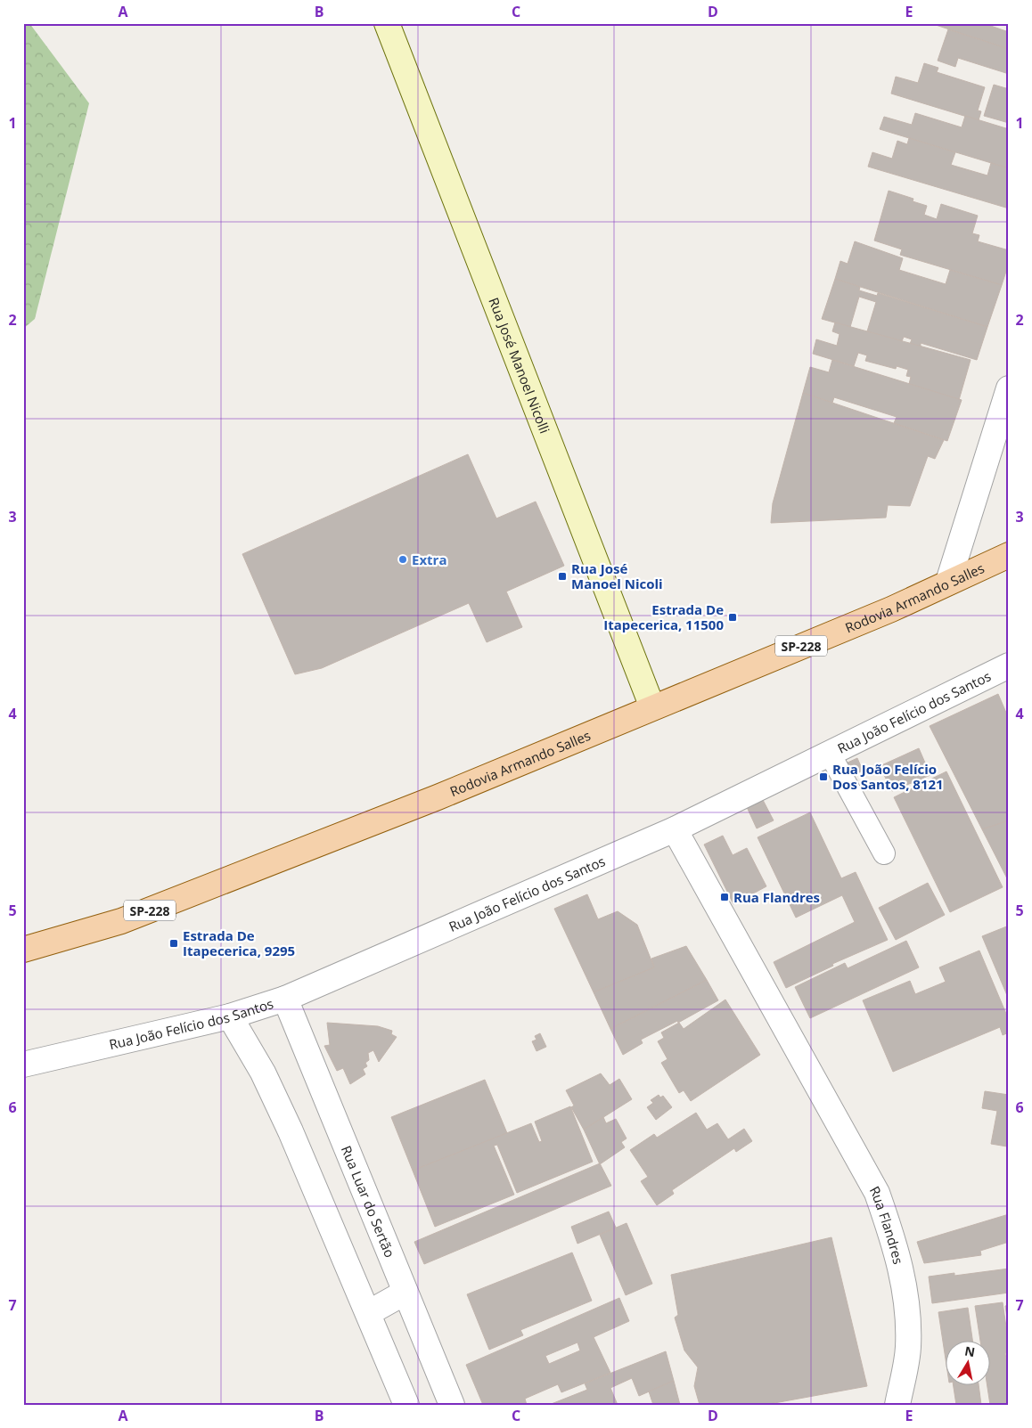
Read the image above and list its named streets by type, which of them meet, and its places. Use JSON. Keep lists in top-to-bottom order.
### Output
{
  "streets": {
    "main road": ["Rua José Manoel Nicolli", "Rodovia Armando Salles", "SP-228"],
    "street": ["Rua João Felício dos Santos", "Rua Luar do Sertão", "Rua Flandres"]
  },
  "crossings": [
    ["Rua José Manoel Nicolli", "Rodovia Armando Salles"],
    ["Rua João Felício dos Santos", "Rua Luar do Sertão"],
    ["Rua João Felício dos Santos", "Rua Flandres"]
  ],
  "places": {
    "other": ["Extra"],
    "transit": [
      "Rua José Manoel Nicoli",
      "Estrada De Itapecerica, 11500",
      "Rua João Felício Dos Santos, 8121",
      "Rua Flandres",
      "Estrada De Itapecerica, 9295"
    ]
  },
  "north": "top",
  "grid": {
    "columns": [
      "A",
      "B",
      "C",
      "D",
      "E"
    ],
    "rows": [
      "1",
      "2",
      "3",
      "4",
      "5",
      "6",
      "7"
    ]
  }
}
